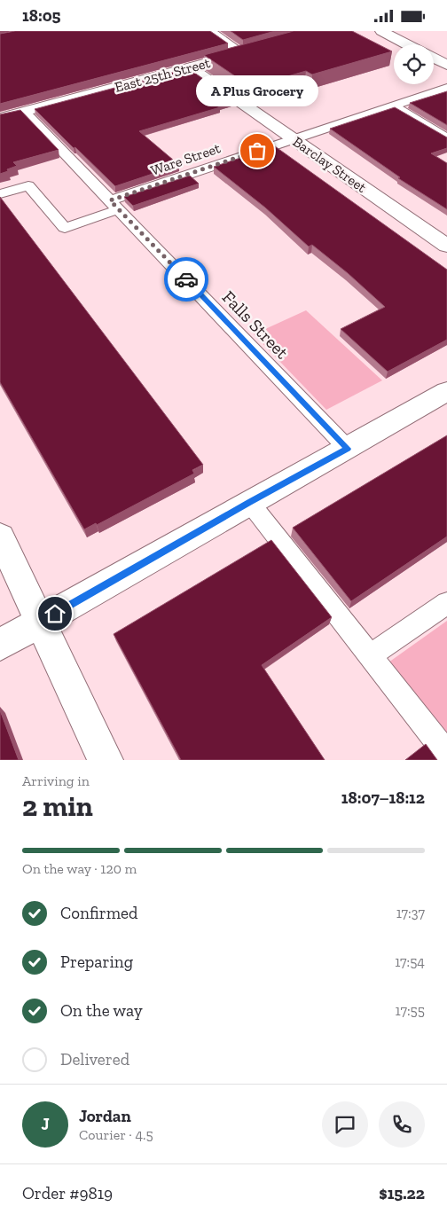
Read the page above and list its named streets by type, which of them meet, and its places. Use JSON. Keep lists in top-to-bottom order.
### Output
{
  "streets": {
    "street": ["East 25th Street", "Barclay Street"],
    "lane": ["Ware Street", "Falls Street"]
  },
  "crossings": [
    ["East 25th Street", "Barclay Street"],
    ["East 25th Street", "Falls Street"],
    ["Ware Street", "Barclay Street"],
    ["Ware Street", "Falls Street"]
  ],
  "places": ["A Plus Grocery"],
  "page": {
    "status": "18:05",
    "bubble": "A Plus Grocery",
    "heading": ["2 min", "Arriving in", "18:07–18:12"],
    "panel": [
      "Jordan",
      "Courier · 4.5",
      "Order #9819",
      "$15.22"
    ],
    "bar": "On the way · 120 m",
    "list": [
      ["Confirmed", "17:37"],
      ["Preparing", "17:54"],
      ["On the way", "17:55"],
      "Delivered"
    ],
    "round": "J"
  }
}
